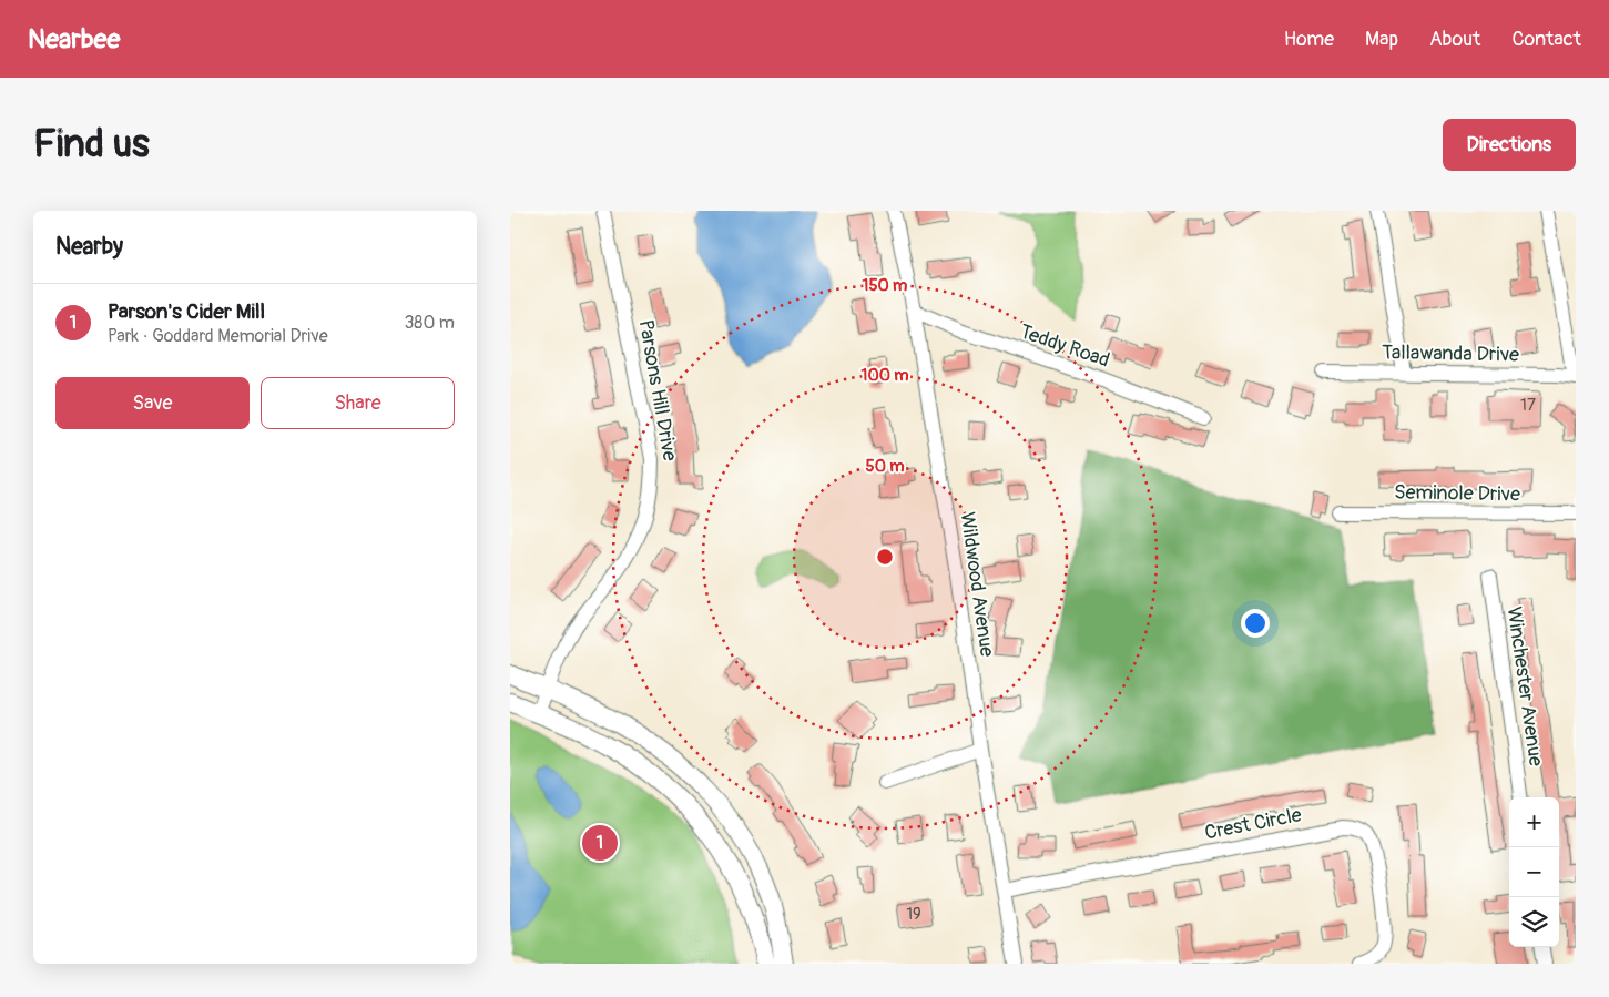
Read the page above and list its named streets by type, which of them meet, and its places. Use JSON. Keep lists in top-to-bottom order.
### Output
{
  "streets": {
    "street": [
      "Teddy Road",
      "Tallawanda Drive",
      "Parsons Hill Drive",
      "Seminole Drive",
      "Wildwood Avenue",
      "Winchester Avenue",
      "Crest Circle"
    ]
  },
  "crossings": [
    ["Teddy Road", "Wildwood Avenue"],
    ["Wildwood Avenue", "Crest Circle"]
  ],
  "house_numbers": ["17", "19"],
  "page": {
    "header": "Nearbee",
    "nav": [
      "Home",
      "Map",
      "About",
      "Contact"
    ],
    "buttons": [
      "Directions",
      ["Save", "Share"]
    ],
    "title": "Find us",
    "heading": "Nearby",
    "list": [
      {
        "mark": "1",
        "name": "Parson's Cider Mill",
        "note": "Park · Goddard Memorial Drive",
        "value": "380 m"
      }
    ],
    "map_buttons": ["+", "−"],
    "pins": "1"
  },
  "rings": ["150 m", "100 m", "50 m"]
}
